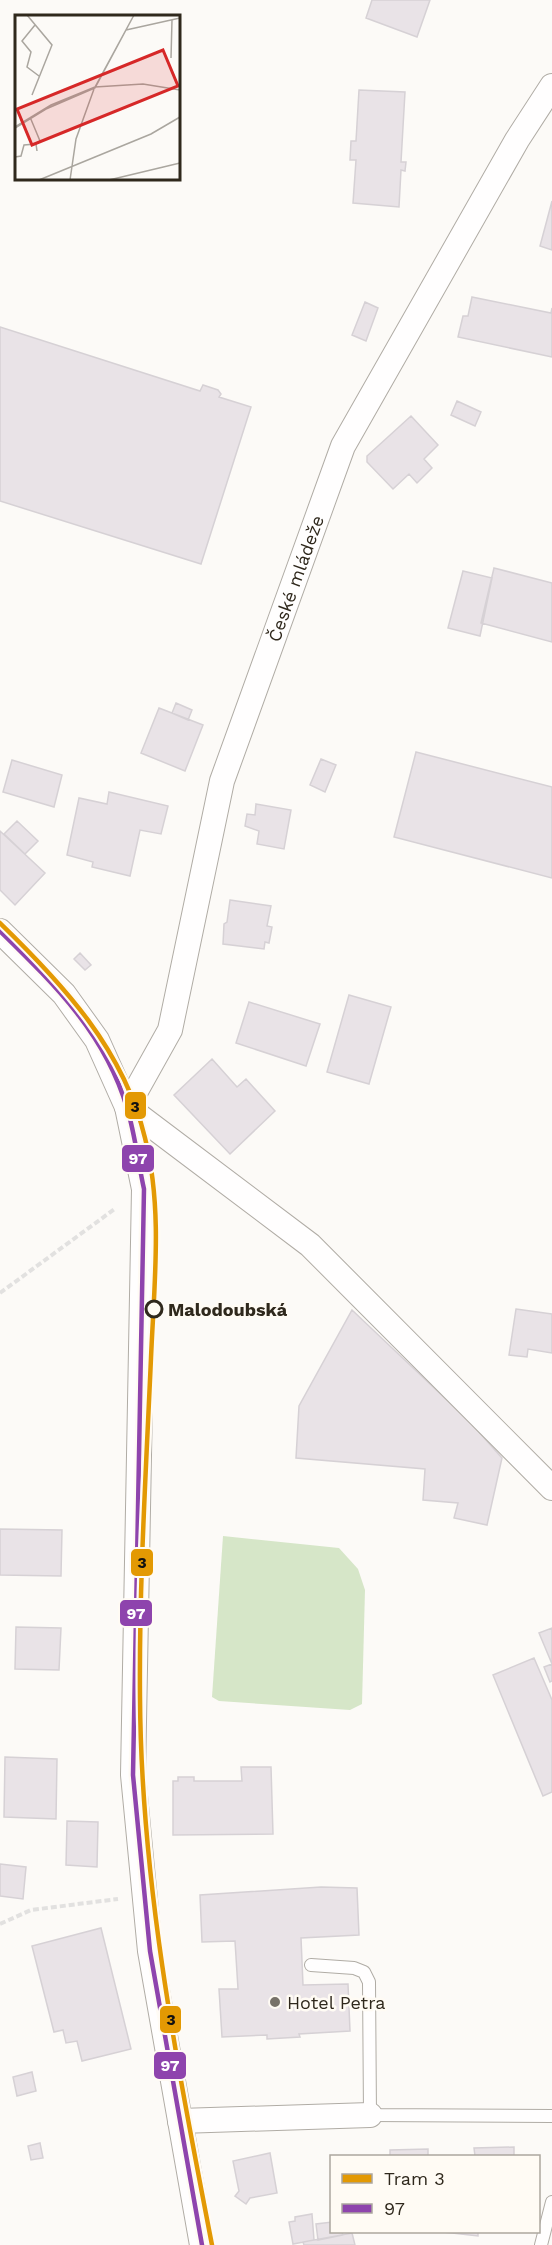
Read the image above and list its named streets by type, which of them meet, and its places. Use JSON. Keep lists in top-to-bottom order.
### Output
{
  "streets": {
    "street": ["České mládeže"]
  },
  "places": ["Malodoubská", "Hotel Petra"],
  "lines": ["tram line 3", "transit line 97"],
  "legend": ["Tram 3", "97"]
}
